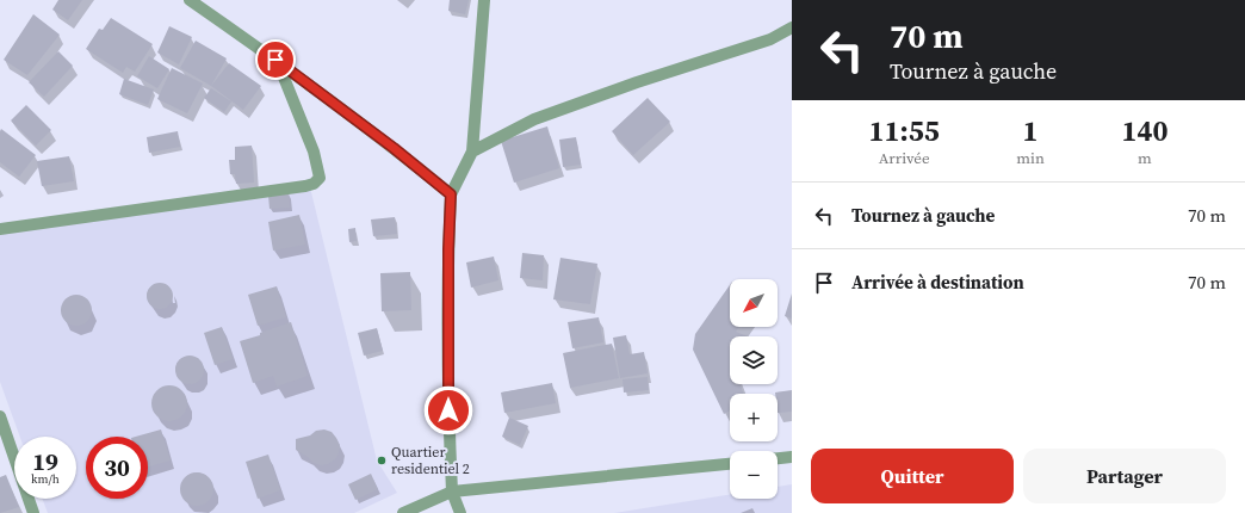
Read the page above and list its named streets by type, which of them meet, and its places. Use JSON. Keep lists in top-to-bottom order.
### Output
{
  "places": ["Quartier residentiel 2"],
  "north": "bottom left",
  "page": {
    "turn": ["70 m", "Tournez à gauche"],
    "eta": [
      "11:55",
      "Arrivée",
      "1",
      "min",
      "140",
      "m"
    ],
    "list": [
      {
        "name": "Tournez à gauche",
        "value": "70 m"
      },
      {
        "name": "Arrivée à destination",
        "value": "70 m"
      }
    ],
    "map_buttons": ["+", "−"],
    "speed": "19 km/h",
    "limit": "30",
    "buttons": ["Quitter", "Partager"]
  }
}
